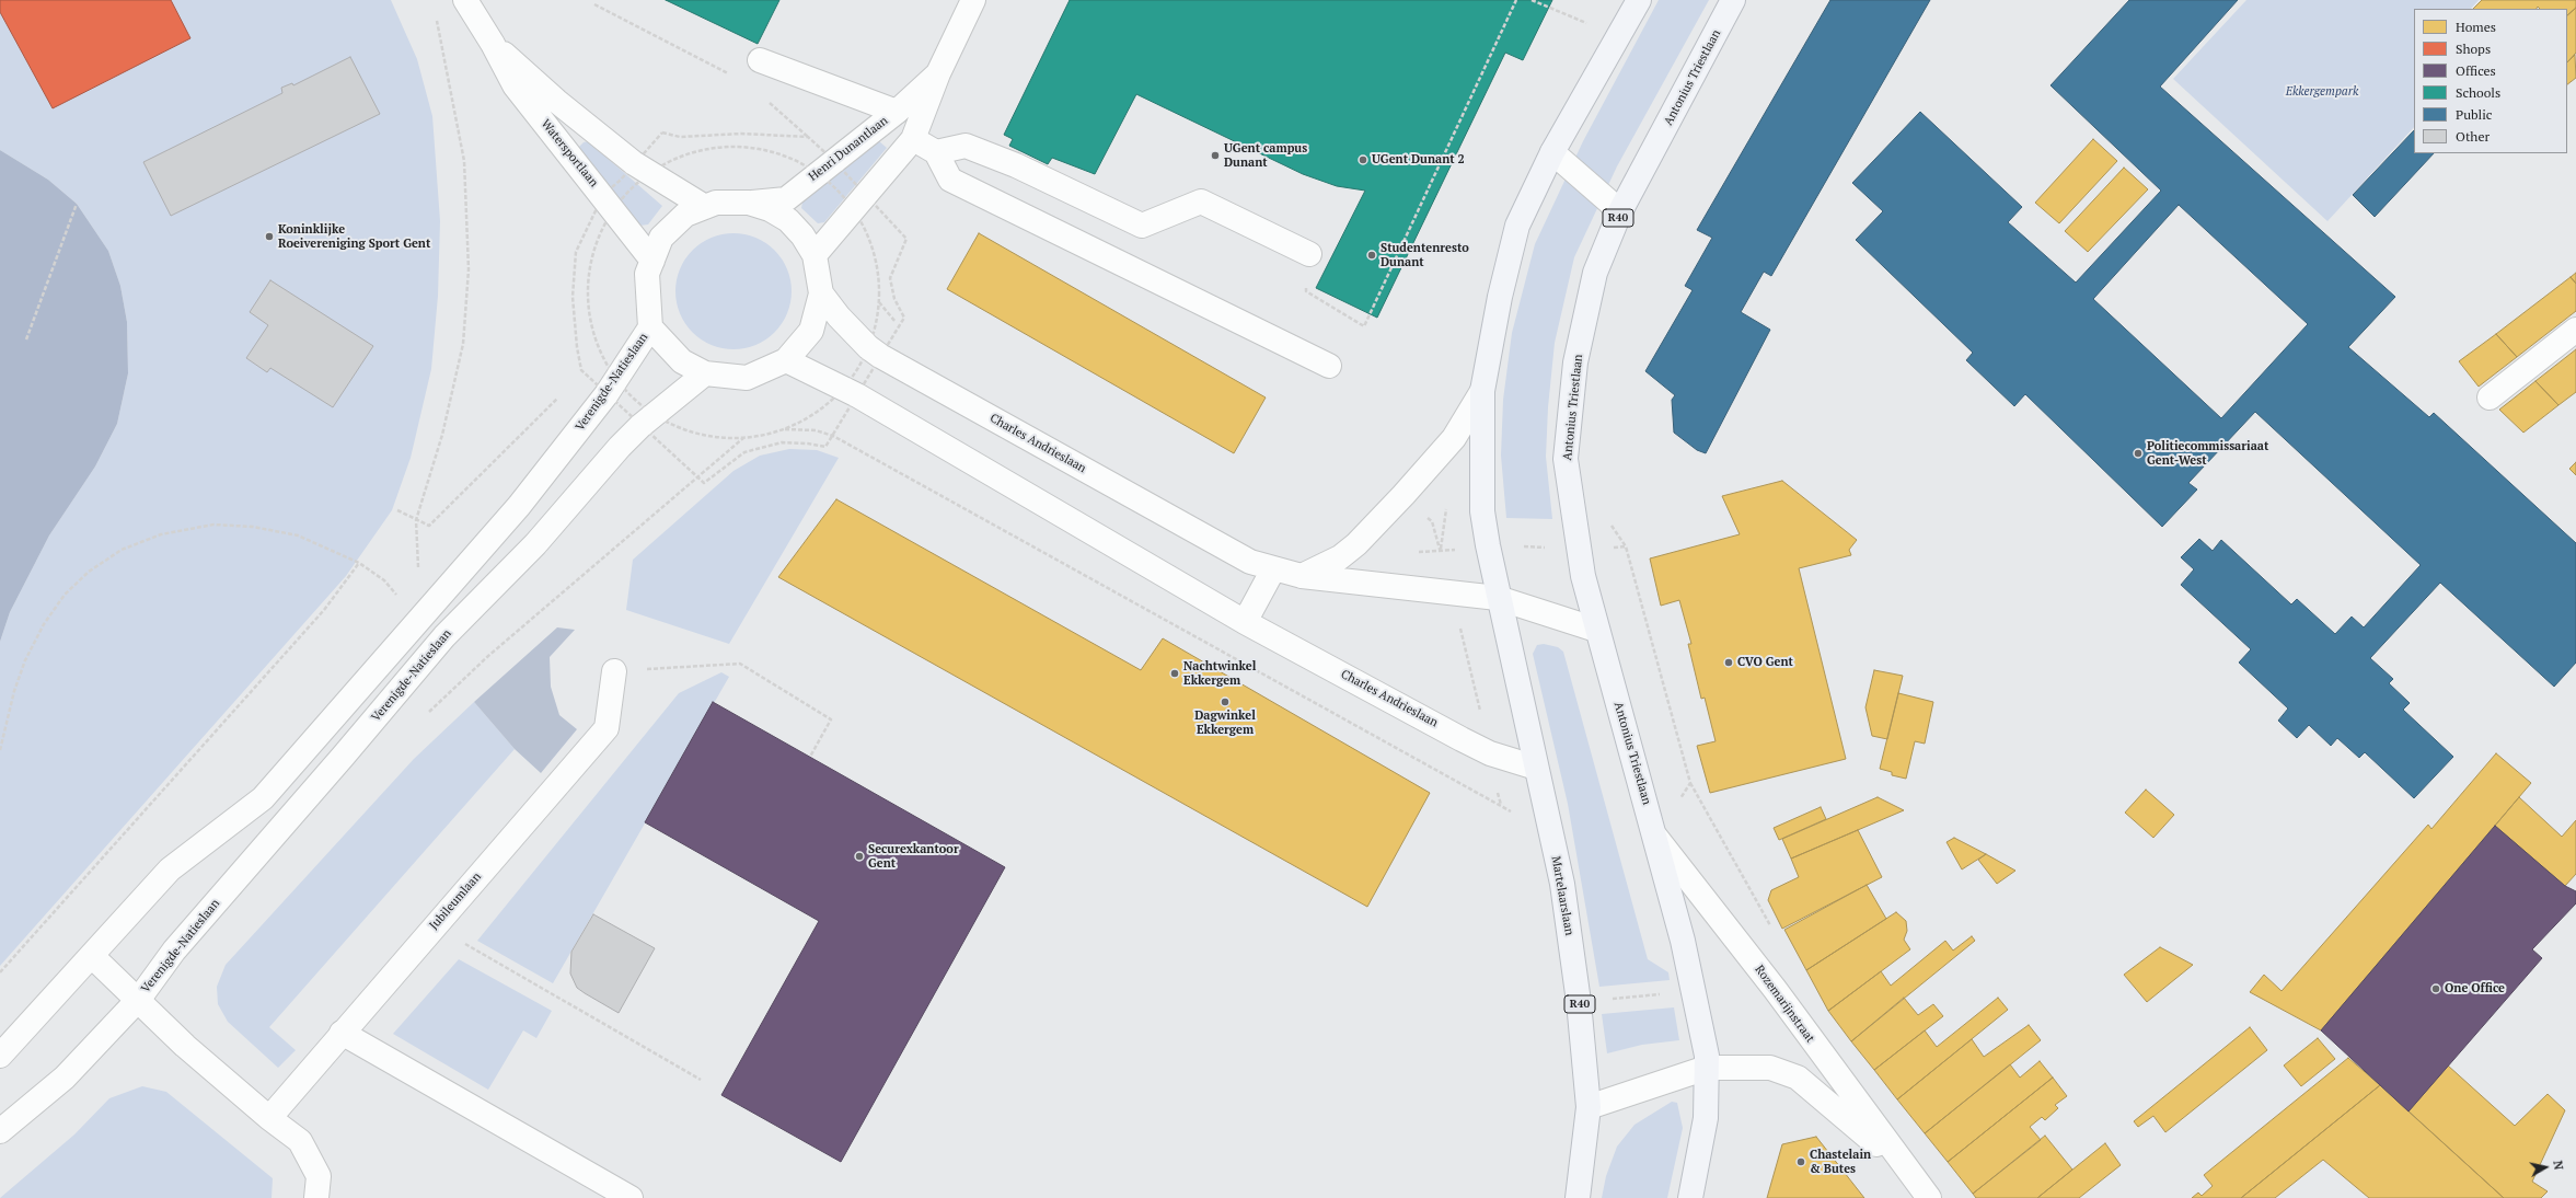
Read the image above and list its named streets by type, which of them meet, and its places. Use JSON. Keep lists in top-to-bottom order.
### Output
{
  "streets": {
    "main road": ["Antonius Triestlaan", "R40", "Martelaarslaan"],
    "street": [
      "Henri Dunantlaan",
      "Watersportlaan",
      "Verenigde-Natieslaan",
      "Charles Andrieslaan",
      "Jubileumlaan",
      "Rozemarijnstraat"
    ]
  },
  "crossings": [
    ["Antonius Triestlaan", "R40"],
    ["Antonius Triestlaan", "Charles Andrieslaan"],
    ["Antonius Triestlaan", "Rozemarijnstraat"],
    ["Henri Dunantlaan", "Charles Andrieslaan"],
    ["Watersportlaan", "Charles Andrieslaan"],
    ["R40", "Charles Andrieslaan"],
    ["R40", "Martelaarslaan"],
    ["R40", "Rozemarijnstraat"],
    ["Verenigde-Natieslaan", "Charles Andrieslaan"],
    ["Charles Andrieslaan", "Martelaarslaan"],
    ["Martelaarslaan", "Rozemarijnstraat"]
  ],
  "parks": ["Ekkergempark"],
  "places": [
    "UGent campus Dunant",
    "UGent Dunant 2",
    "Koninklijke Roeivereniging Sport Gent",
    "Studentenresto Dunant",
    "Politiecommissariaat Gent-West",
    "CVO Gent",
    "Nachtwinkel Ekkergem",
    "Dagwinkel Ekkergem",
    "Securexkantoor Gent",
    "One Office",
    "Chastelain & Butes"
  ],
  "legend": [
    "Homes",
    "Shops",
    "Offices",
    "Schools",
    "Public",
    "Other"
  ],
  "north": "right"
}
